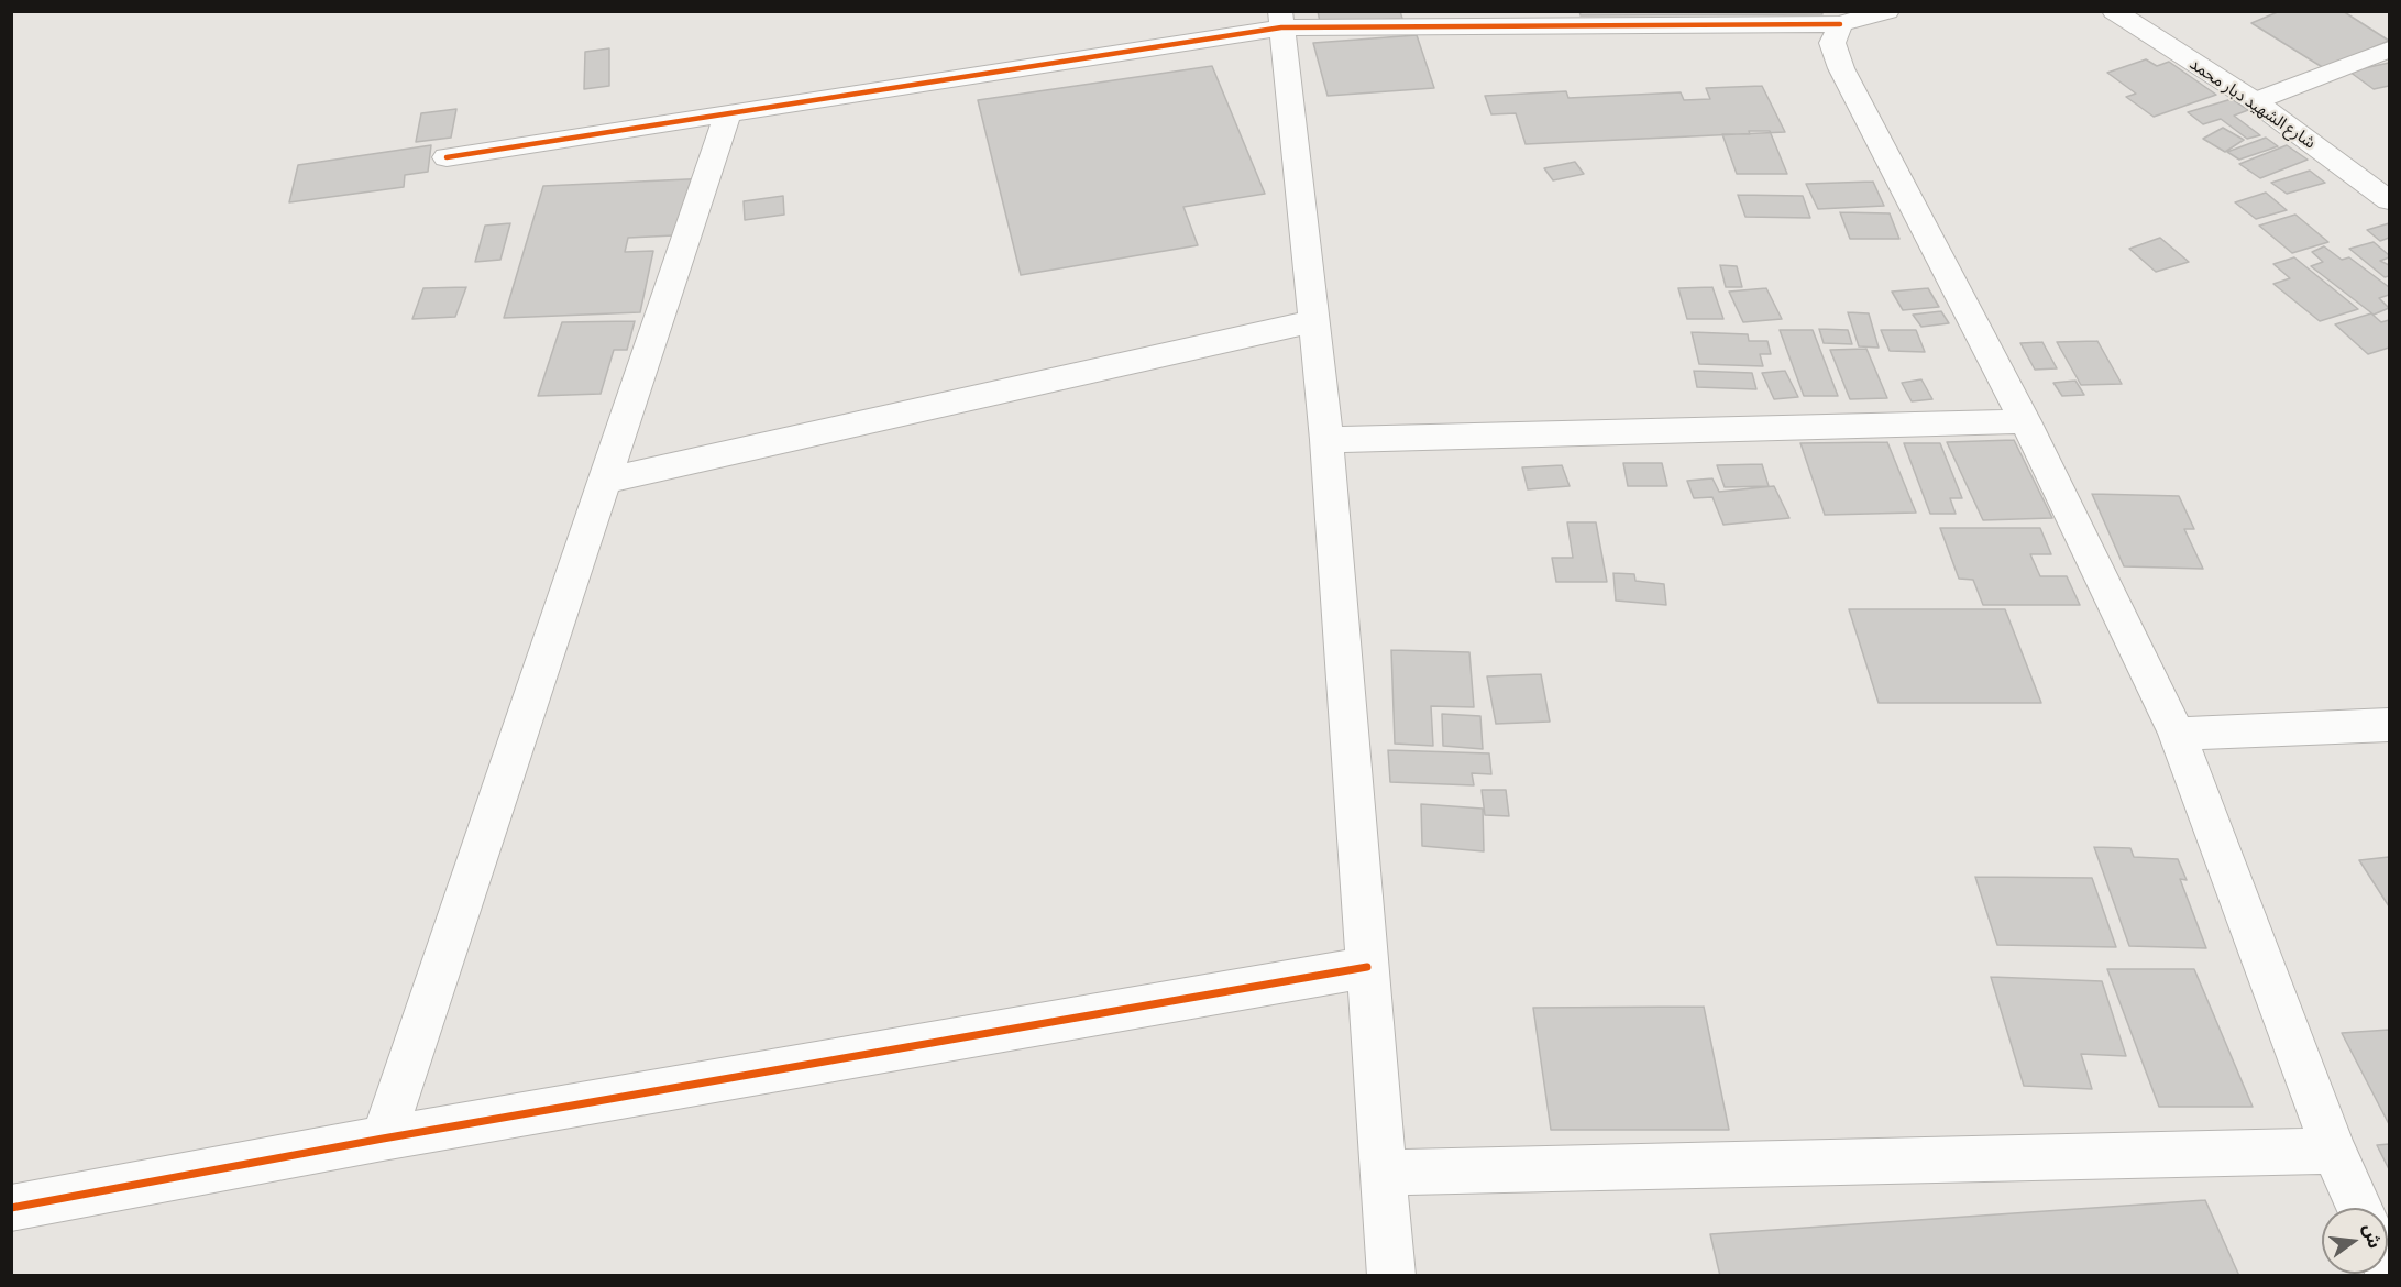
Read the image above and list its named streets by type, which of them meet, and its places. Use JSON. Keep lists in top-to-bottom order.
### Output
{
  "streets": {
    "street": ["شارع الشهيد دبار محمد"]
  },
  "north": "right"
}
